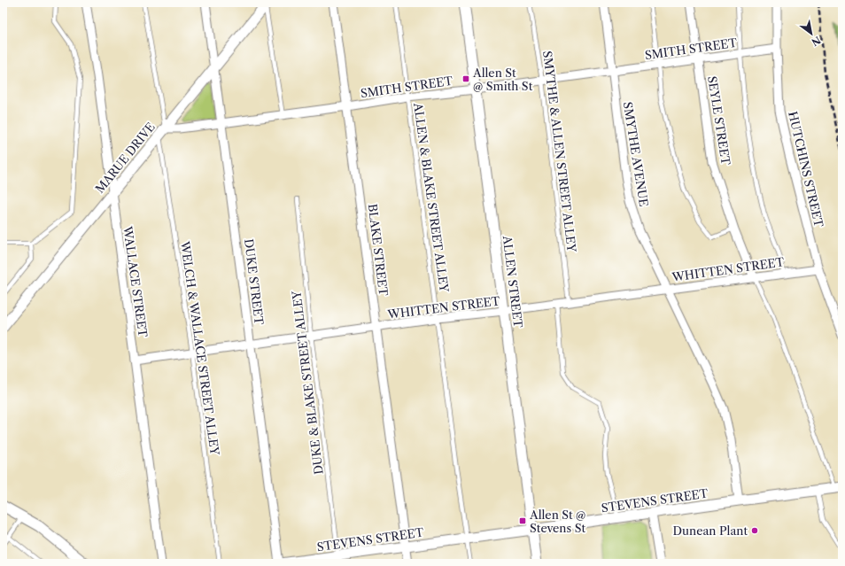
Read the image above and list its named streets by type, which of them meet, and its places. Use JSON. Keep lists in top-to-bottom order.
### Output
{
  "streets": {
    "street": [
      "SMITH STREET",
      "SEYLE STREET",
      "SMYTHE AVENUE",
      "MARUE DRIVE",
      "HUTCHINS STREET",
      "BLAKE STREET",
      "WHITTEN STREET",
      "WALLACE STREET",
      "DUKE STREET",
      "ALLEN STREET",
      "STEVENS STREET"
    ],
    "lane": [
      "SMYTHE & ALLEN STREET ALLEY",
      "ALLEN & BLAKE STREET ALLEY",
      "WELCH & WALLACE STREET ALLEY",
      "DUKE & BLAKE STREET ALLEY"
    ]
  },
  "crossings": [
    ["SMITH STREET", "SEYLE STREET"],
    ["SMITH STREET", "SMYTHE & ALLEN STREET ALLEY"],
    ["SMITH STREET", "SMYTHE AVENUE"],
    ["SMITH STREET", "MARUE DRIVE"],
    ["SMITH STREET", "HUTCHINS STREET"],
    ["SMITH STREET", "ALLEN & BLAKE STREET ALLEY"],
    ["SMITH STREET", "BLAKE STREET"],
    ["SMITH STREET", "DUKE STREET"],
    ["SMITH STREET", "ALLEN STREET"],
    ["SMITH STREET", "WELCH & WALLACE STREET ALLEY"],
    ["SEYLE STREET", "WHITTEN STREET"],
    ["SMYTHE & ALLEN STREET ALLEY", "WHITTEN STREET"],
    ["SMYTHE AVENUE", "WHITTEN STREET"],
    ["SMYTHE AVENUE", "STEVENS STREET"],
    ["MARUE DRIVE", "WALLACE STREET"],
    ["MARUE DRIVE", "DUKE STREET"],
    ["MARUE DRIVE", "WELCH & WALLACE STREET ALLEY"],
    ["HUTCHINS STREET", "WHITTEN STREET"],
    ["ALLEN & BLAKE STREET ALLEY", "WHITTEN STREET"],
    ["ALLEN & BLAKE STREET ALLEY", "STEVENS STREET"],
    ["BLAKE STREET", "WHITTEN STREET"],
    ["BLAKE STREET", "STEVENS STREET"],
    ["WHITTEN STREET", "WALLACE STREET"],
    ["WHITTEN STREET", "DUKE STREET"],
    ["WHITTEN STREET", "ALLEN STREET"],
    ["WHITTEN STREET", "WELCH & WALLACE STREET ALLEY"],
    ["WHITTEN STREET", "DUKE & BLAKE STREET ALLEY"],
    ["DUKE STREET", "STEVENS STREET"],
    ["ALLEN STREET", "STEVENS STREET"],
    ["DUKE & BLAKE STREET ALLEY", "STEVENS STREET"]
  ],
  "places": {
    "transit": ["Allen St @ Smith St", "Allen St @ Stevens St"],
    "other": ["Dunean Plant"]
  },
  "north": "bottom right"
}
